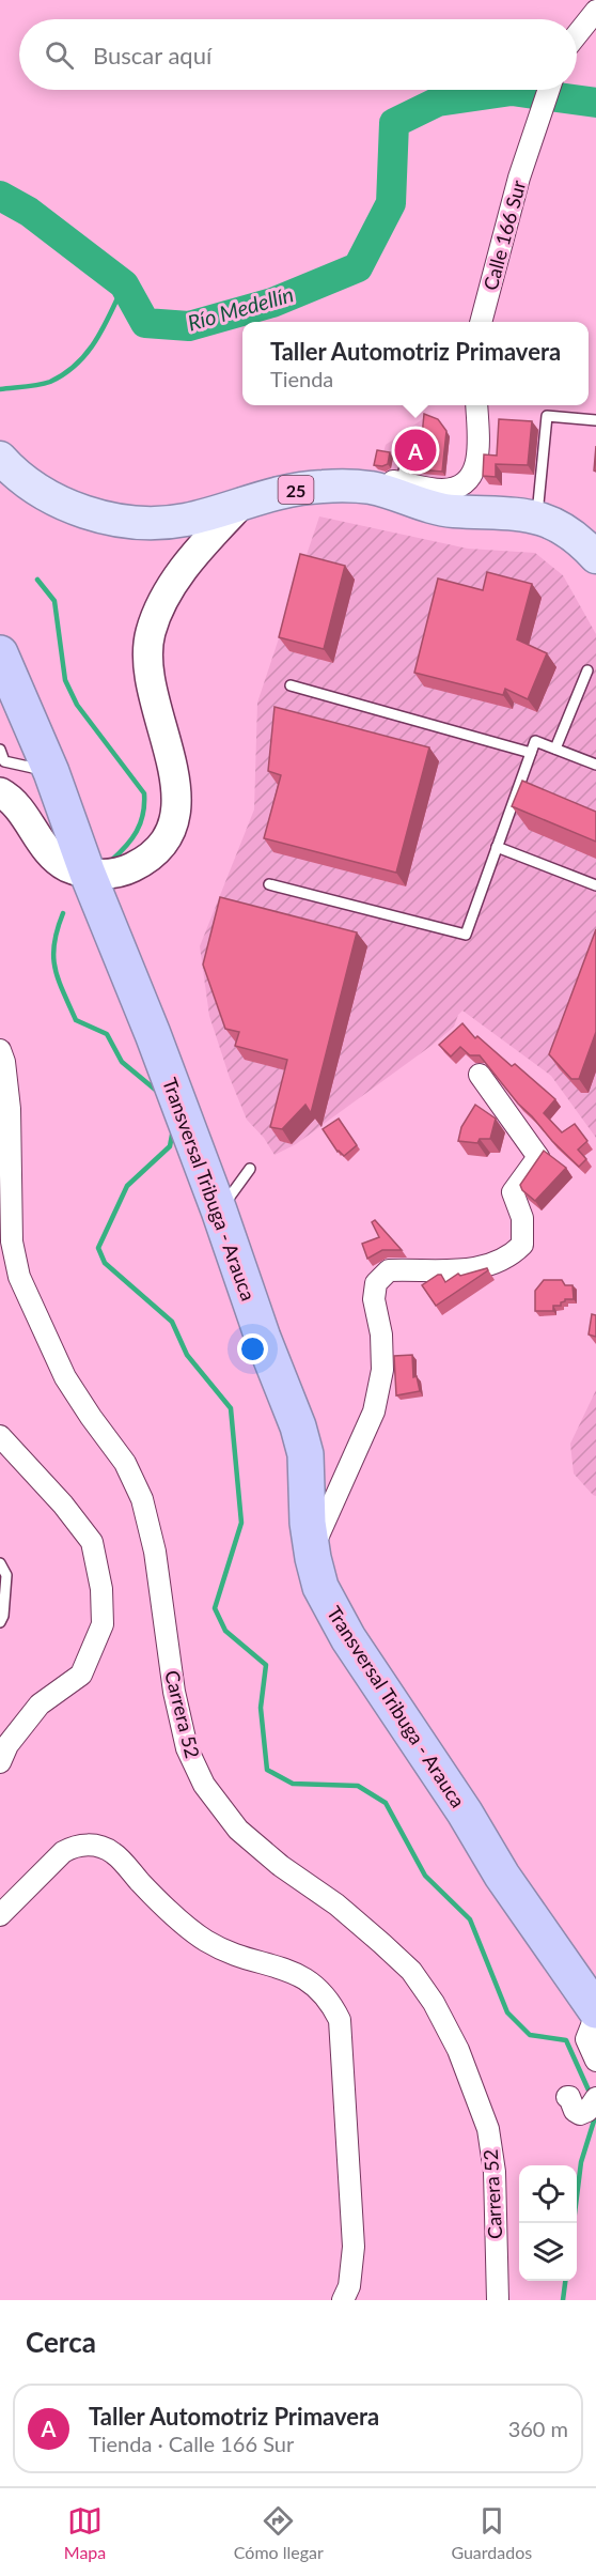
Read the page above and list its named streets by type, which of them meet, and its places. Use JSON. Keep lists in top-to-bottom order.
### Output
{
  "streets": {
    "highway": ["Transversal Tribuga - Arauca"],
    "main road": ["25"],
    "street": ["Calle 166 Sur", "Carrera 52"]
  },
  "water": ["Río Medellín"],
  "page": {
    "search": "Buscar aquí",
    "popup": ["Taller Automotriz Primavera", "Tienda"],
    "pins": "A",
    "heading": "Cerca",
    "list": [
      {
        "mark": "A",
        "name": "Taller Automotriz Primavera",
        "note": "Tienda · Calle 166 Sur",
        "value": "360 m"
      }
    ],
    "nav": ["Mapa", "Cómo llegar", "Guardados"]
  }
}
